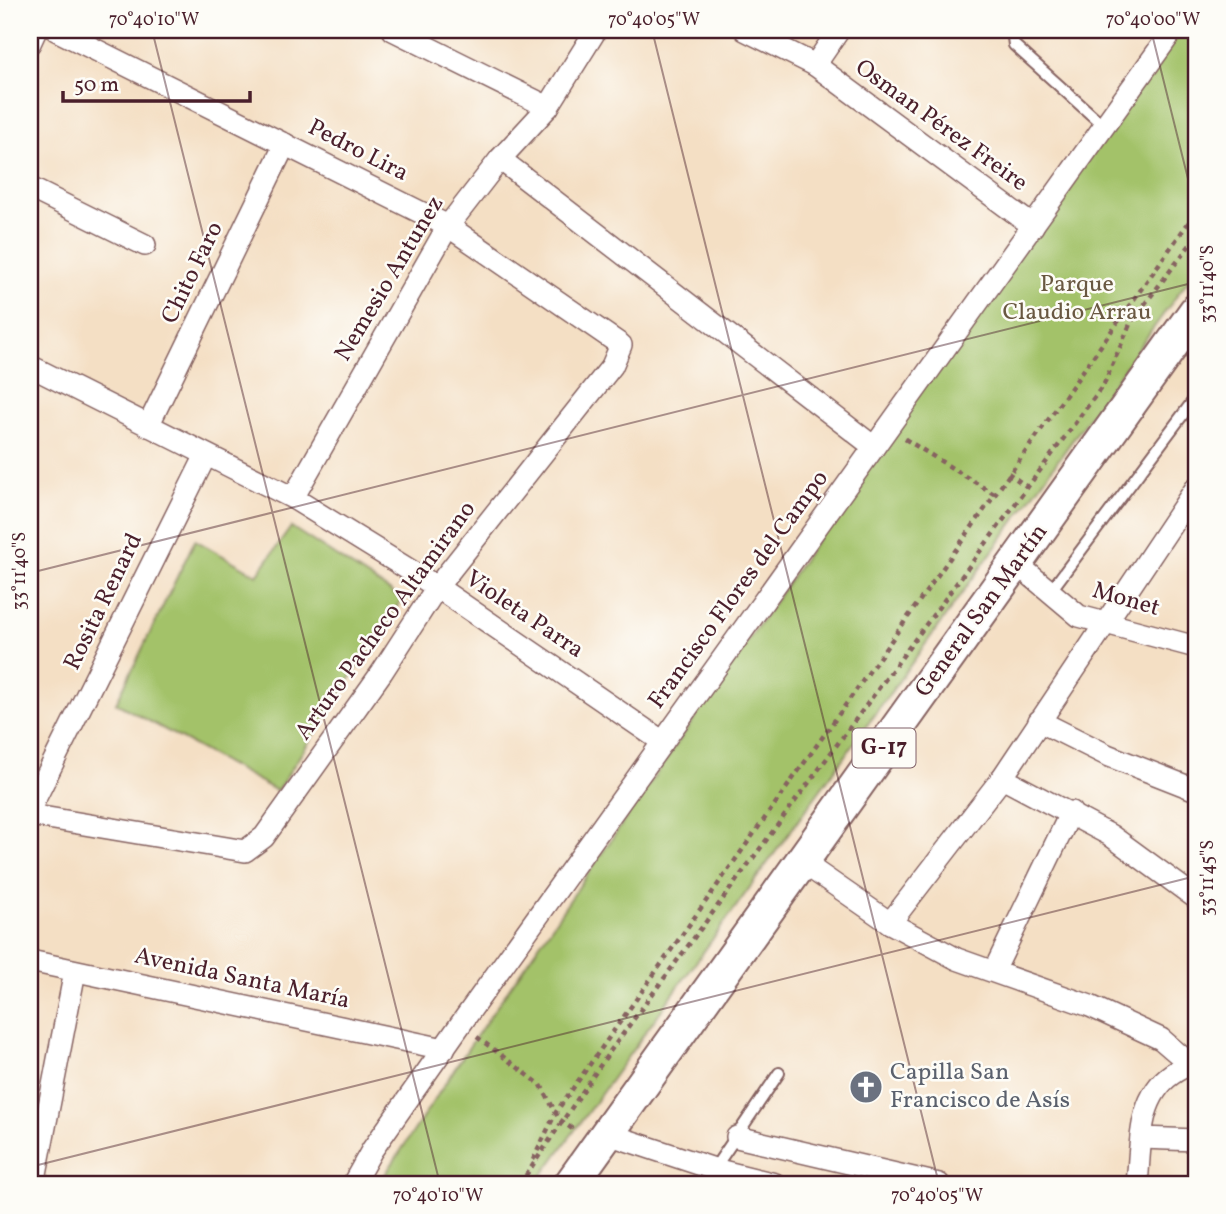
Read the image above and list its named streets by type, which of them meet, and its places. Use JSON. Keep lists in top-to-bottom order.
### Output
{
  "streets": {
    "main road": ["General San Martín", "G-17"],
    "street": [
      "Osman Pérez Freire",
      "Pedro Lira",
      "Chito Faro",
      "Nemesio Antunez",
      "Francisco Flores del Campo",
      "Monet",
      "Rosita Renard",
      "Violeta Parra",
      "Arturo Pacheco Altamirano",
      "Avenida Santa María"
    ]
  },
  "crossings": [
    ["Osman Pérez Freire", "Francisco Flores del Campo"],
    ["Pedro Lira", "Chito Faro"],
    ["Pedro Lira", "Nemesio Antunez"],
    ["Pedro Lira", "Arturo Pacheco Altamirano"],
    ["Chito Faro", "Violeta Parra"],
    ["Nemesio Antunez", "Violeta Parra"],
    ["Nemesio Antunez", "Arturo Pacheco Altamirano"],
    ["Francisco Flores del Campo", "Violeta Parra"],
    ["Francisco Flores del Campo", "Avenida Santa María"],
    ["Monet", "General San Martín"],
    ["Rosita Renard", "Violeta Parra"],
    ["Violeta Parra", "Arturo Pacheco Altamirano"]
  ],
  "parks": ["Parque Claudio Arrau"],
  "places": {
    "church": ["Capilla San Francisco de Asís"]
  },
  "scale_bar": "50 m",
  "coordinates": [
    "70°40'10\"W",
    "70°40'05\"W",
    "70°40'00\"W",
    "33°11'40\"S",
    "33°11'45\"S"
  ]
}
